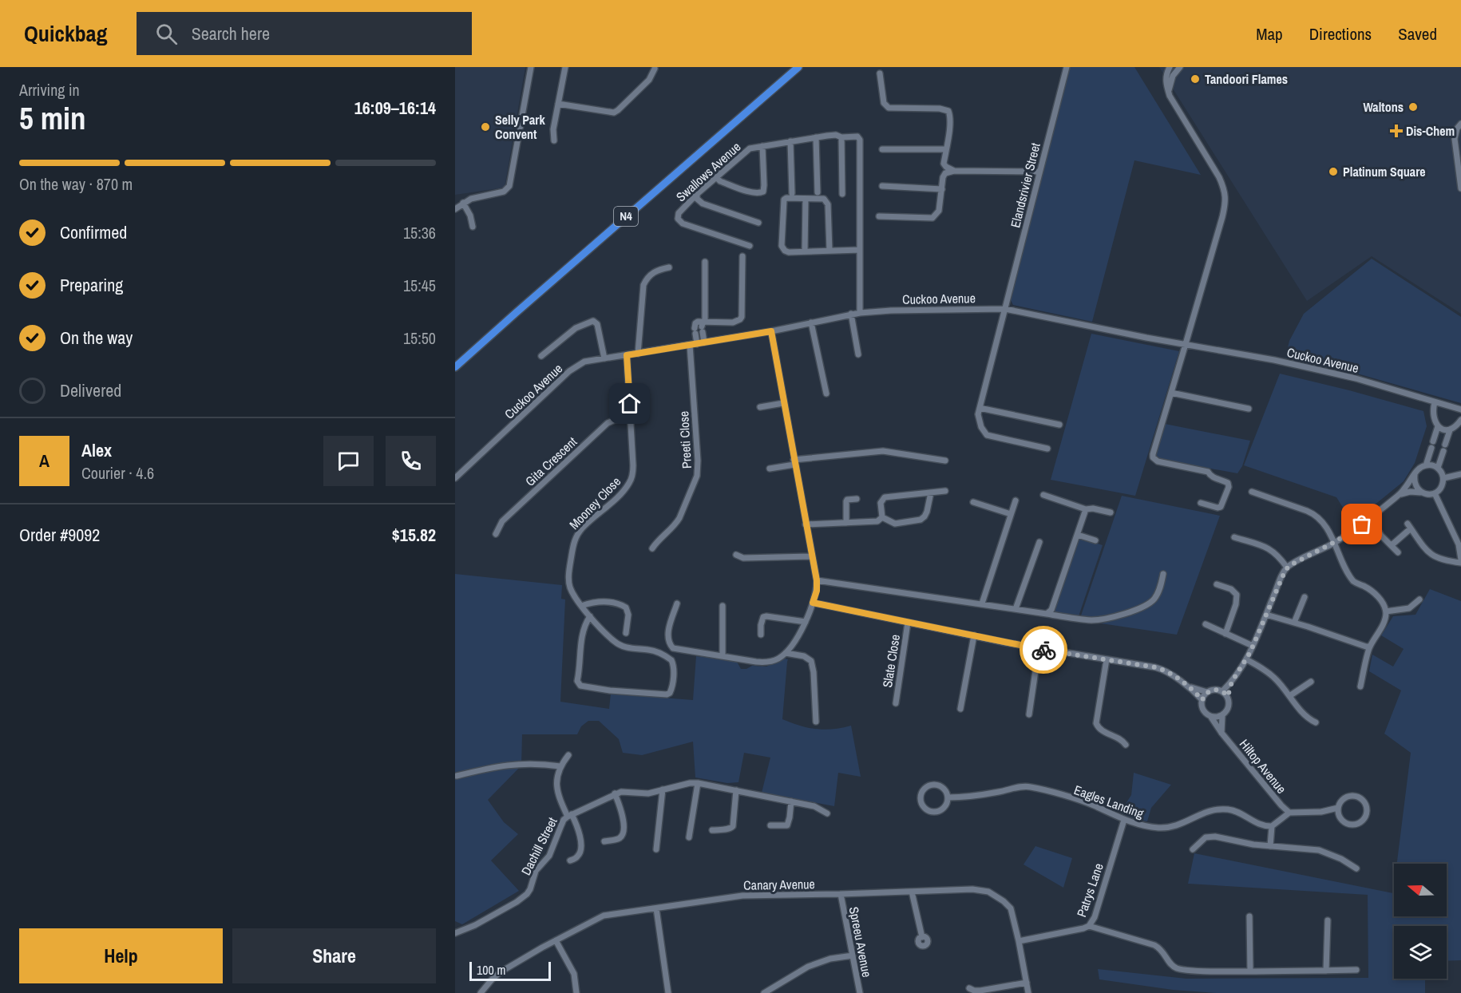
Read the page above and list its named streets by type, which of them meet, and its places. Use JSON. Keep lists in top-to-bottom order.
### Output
{
  "streets": {
    "highway": ["N4"],
    "street": [
      "Swallows Avenue",
      "Elandsrivier Street",
      "Cuckoo Avenue",
      "Preeti Close",
      "Gita Crescent",
      "Mooney Close",
      "Slate Close",
      "Hiltop Avenue",
      "Eagles Landing",
      "Dachill Street",
      "Canary Avenue",
      "Patrys Lane",
      "Spreeu Avenue"
    ]
  },
  "crossings": [
    ["Swallows Avenue", "Cuckoo Avenue"],
    ["Elandsrivier Street", "Cuckoo Avenue"],
    ["Cuckoo Avenue", "Preeti Close"],
    ["Cuckoo Avenue", "Mooney Close"],
    ["Gita Crescent", "Mooney Close"],
    ["Eagles Landing", "Patrys Lane"],
    ["Canary Avenue", "Patrys Lane"],
    ["Canary Avenue", "Spreeu Avenue"]
  ],
  "places": {
    "other": [
      "Tandoori Flames",
      "Waltons",
      "Selly Park Convent",
      "Platinum Square"
    ],
    "health": ["Dis-Chem"]
  },
  "scale_bar": "100 m",
  "north": "left",
  "page": {
    "header": "Quickbag",
    "search": "Search here",
    "nav": ["Map", "Directions", "Saved"],
    "heading": ["5 min", "Arriving in", "16:09–16:14"],
    "panel": [
      "Alex",
      "Courier · 4.6",
      "Order #9092",
      "$15.82"
    ],
    "bar": "On the way · 870 m",
    "list": [
      ["Confirmed", "15:36"],
      ["Preparing", "15:45"],
      ["On the way", "15:50"],
      "Delivered"
    ],
    "round": "A",
    "buttons": ["Help", "Share"],
    "scale": "100 m"
  }
}
